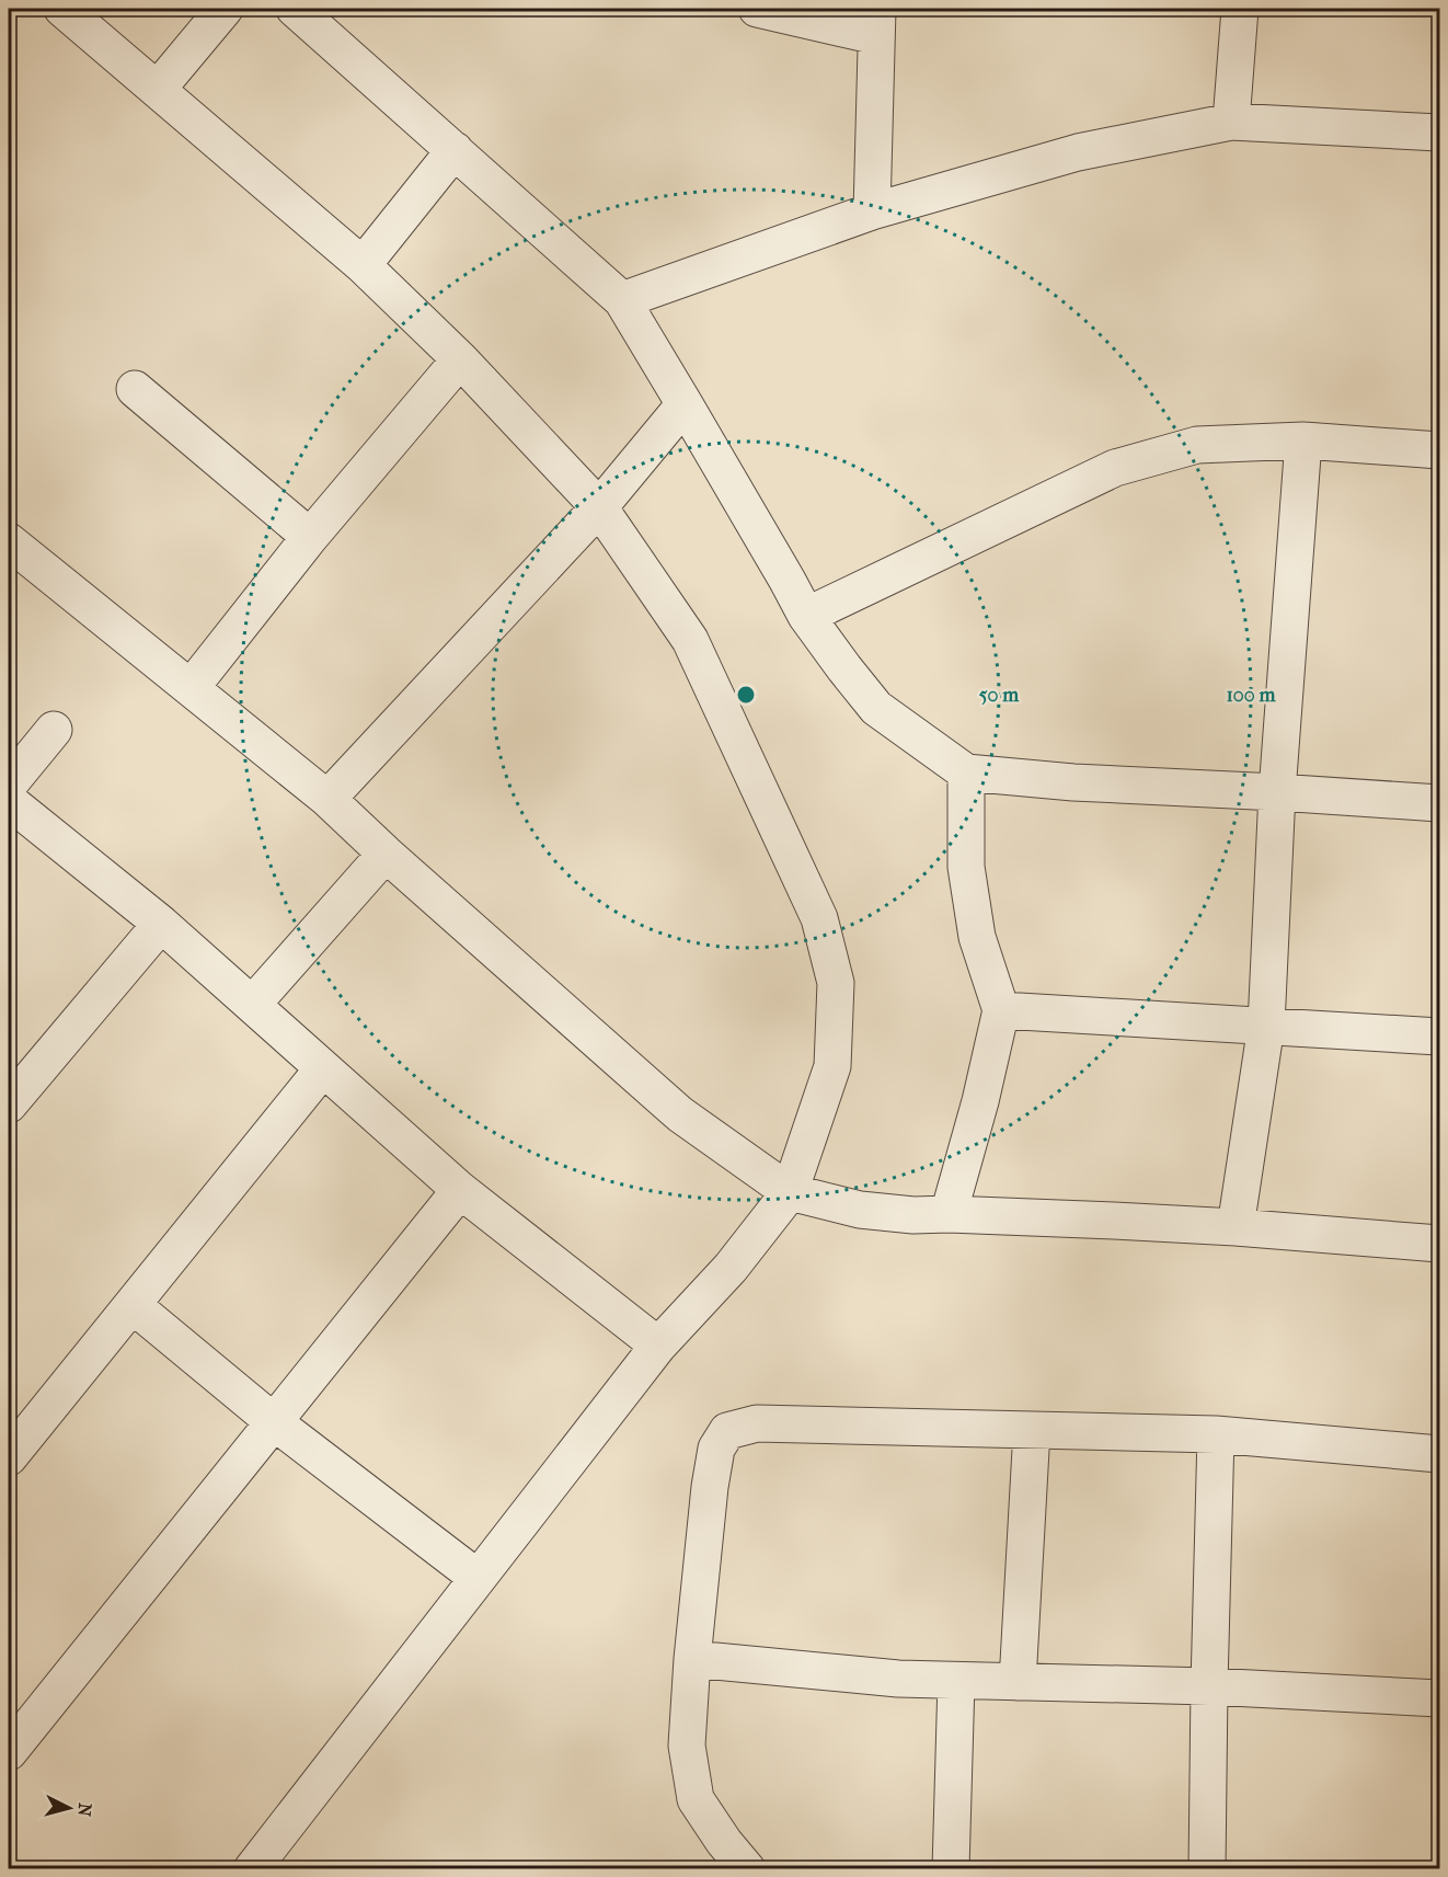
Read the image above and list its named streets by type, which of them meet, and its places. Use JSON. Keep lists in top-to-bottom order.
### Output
{
  "north": "right",
  "rings": ["50 m", "100 m"]
}
